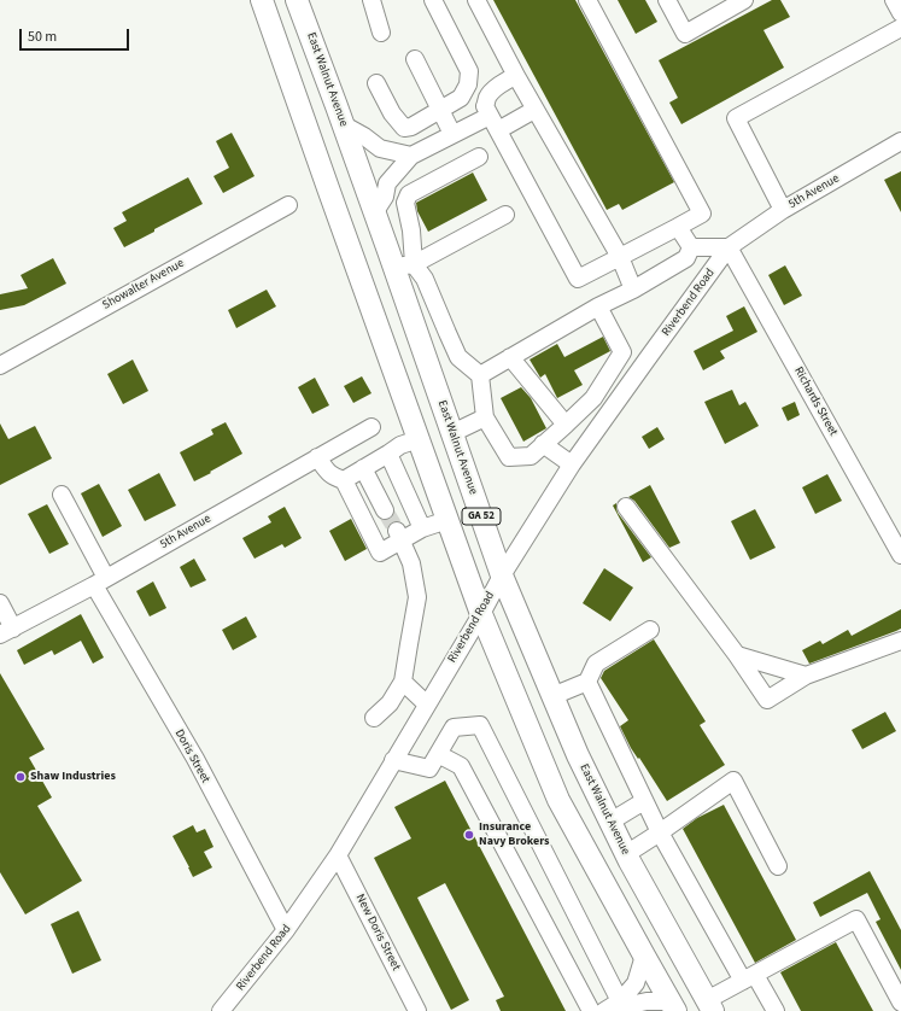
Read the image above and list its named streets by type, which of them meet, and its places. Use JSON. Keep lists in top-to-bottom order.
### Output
{
  "streets": {
    "main road": ["East Walnut Avenue", "GA 52"],
    "street": [
      "5th Avenue",
      "Showalter Avenue",
      "Riverbend Road",
      "Richards Street",
      "Doris Street",
      "New Doris Street"
    ]
  },
  "crossings": [
    ["East Walnut Avenue", "Riverbend Road"],
    ["5th Avenue", "Riverbend Road"],
    ["5th Avenue", "Richards Street"],
    ["5th Avenue", "Doris Street"],
    ["Riverbend Road", "Richards Street"],
    ["Riverbend Road", "GA 52"],
    ["Riverbend Road", "Doris Street"],
    ["Riverbend Road", "New Doris Street"]
  ],
  "places": ["Shaw Industries", "Insurance Navy Brokers"],
  "scale_bar": "50 m"
}
